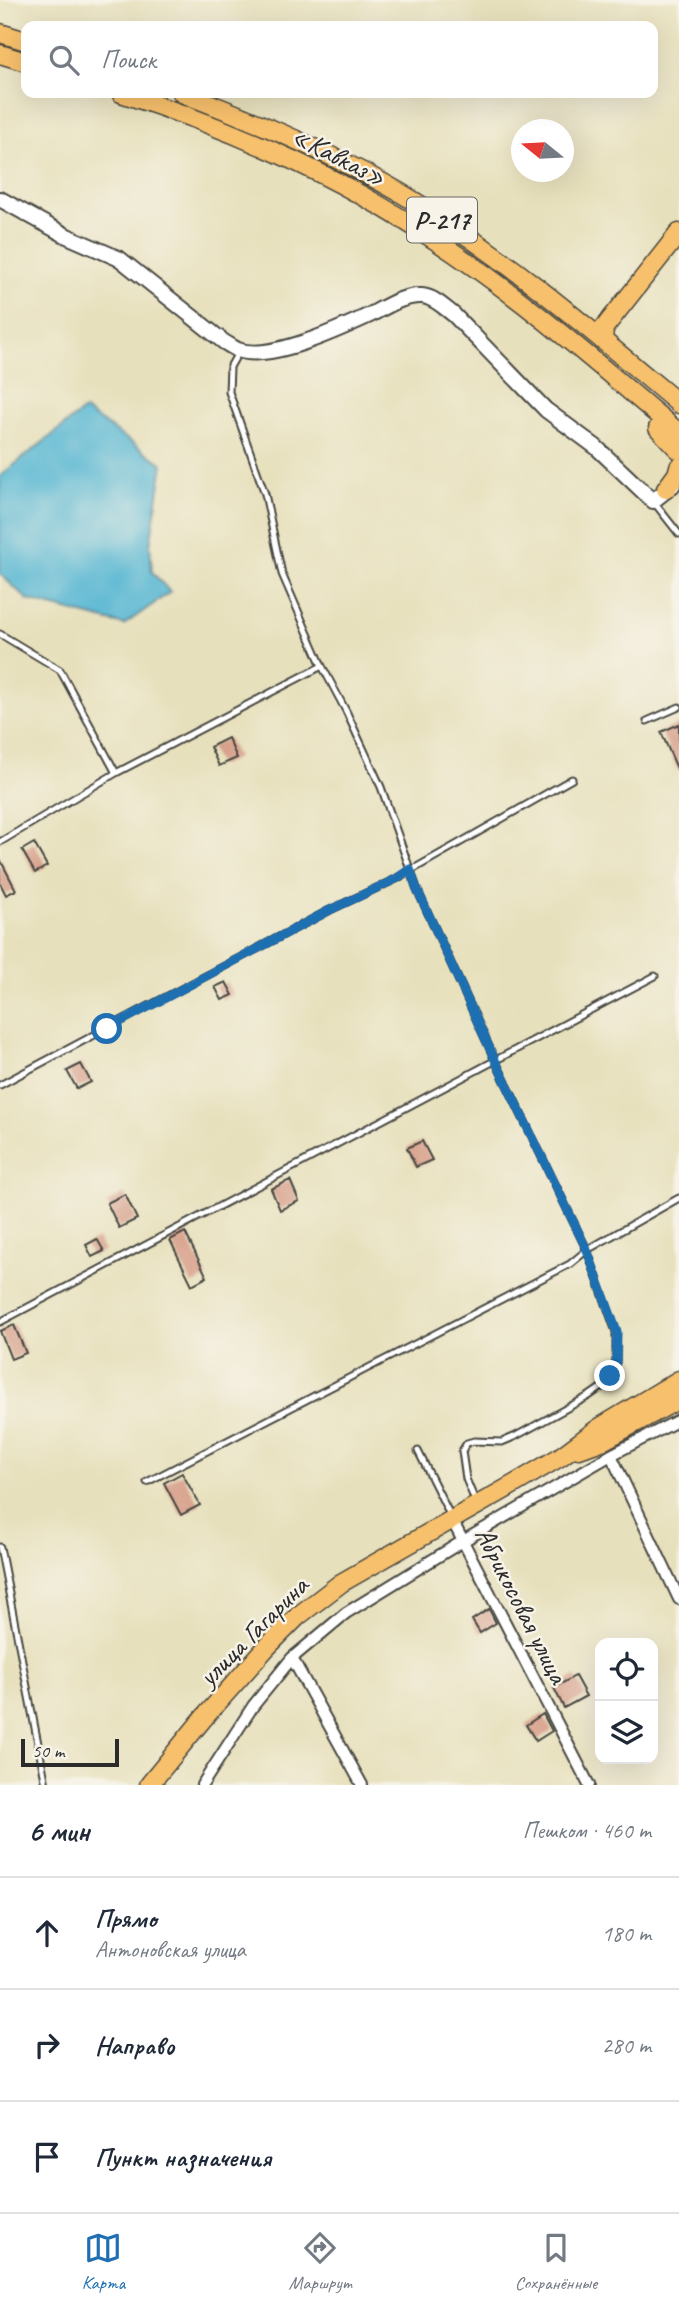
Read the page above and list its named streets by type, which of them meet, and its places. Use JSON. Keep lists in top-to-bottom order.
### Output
{
  "streets": {
    "main road": ["«Кавказ»", "Р-217", "улица Гагарина"],
    "street": ["Абрикосовая улица"]
  },
  "crossings": [
    ["Абрикосовая улица", "улица Гагарина"]
  ],
  "scale_bar": "50 m",
  "north": "left",
  "page": {
    "search": "Поиск",
    "scale": "50 m",
    "heading": ["6 мин", "Пешком · 460 m"],
    "list": [
      ["Прямо", "Антоновская улица", "180 m"],
      ["Направо", "280 m"],
      "Пункт назначения"
    ],
    "nav": ["Карта", "Маршрут", "Сохранённые"]
  }
}
